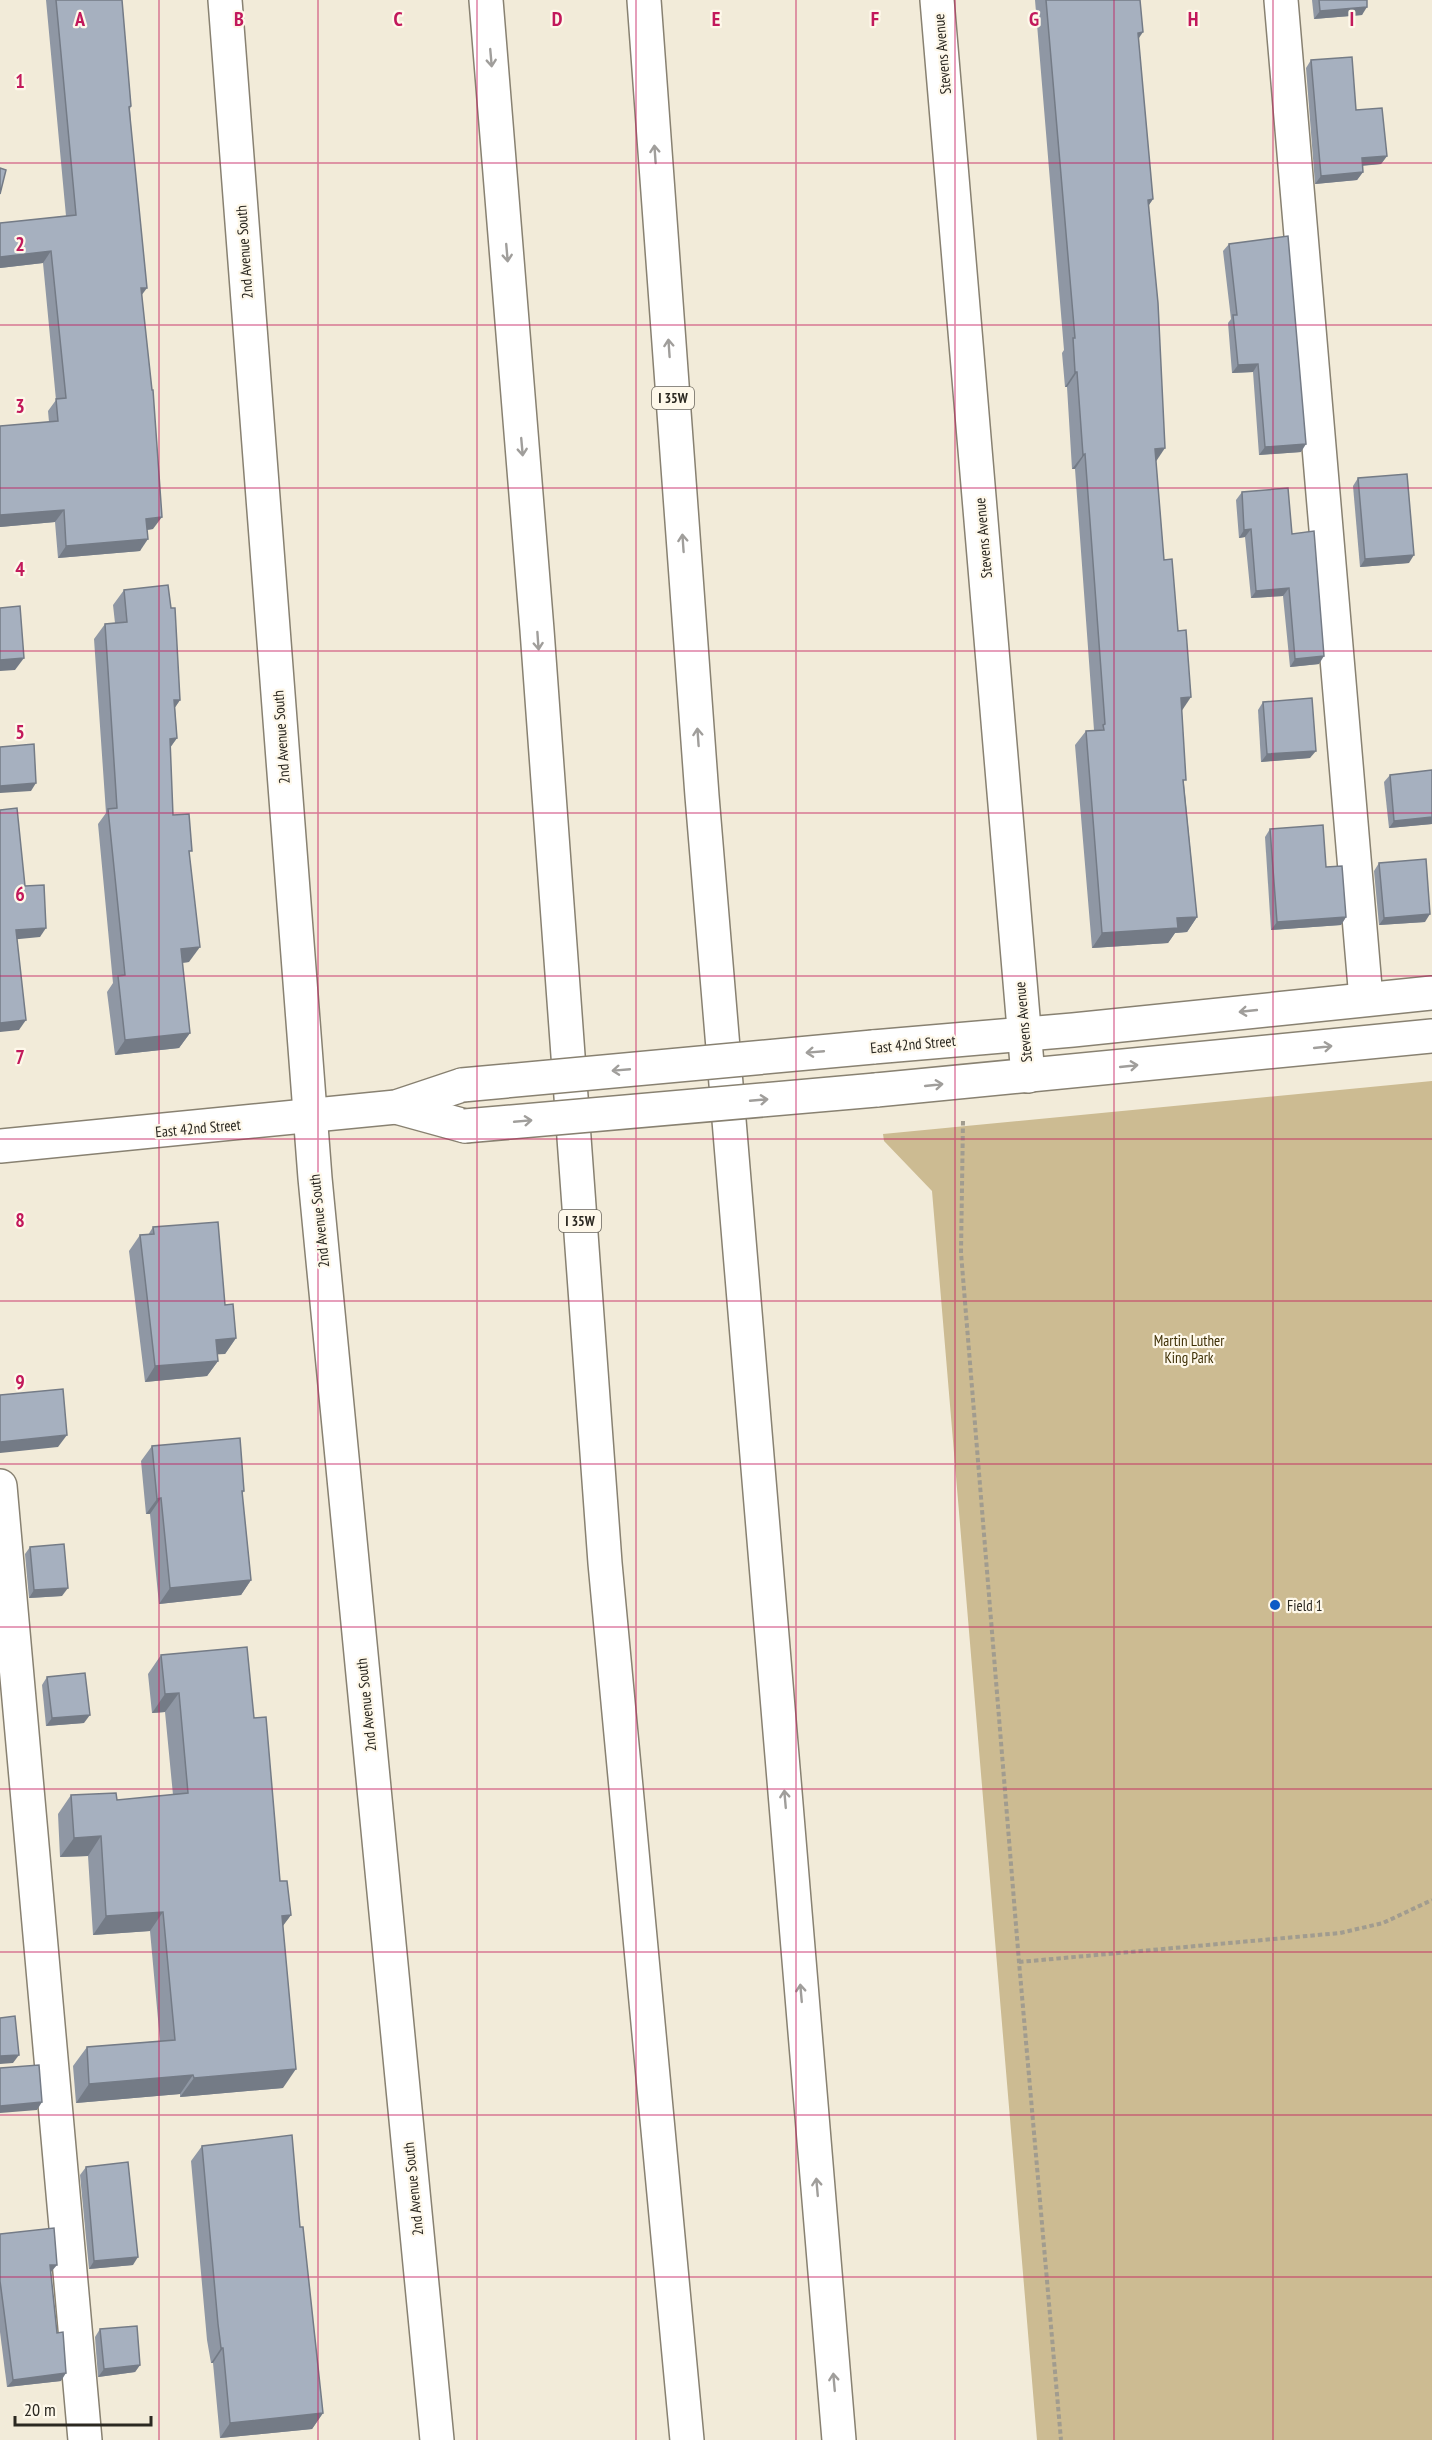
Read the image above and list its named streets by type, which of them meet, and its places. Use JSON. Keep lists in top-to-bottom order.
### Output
{
  "streets": {
    "main road": [
      "Stevens Avenue",
      "2nd Avenue South",
      "I 35W",
      "East 42nd Street"
    ]
  },
  "crossings": [
    ["Stevens Avenue", "East 42nd Street"],
    ["2nd Avenue South", "East 42nd Street"]
  ],
  "parks": ["Martin Luther King Park"],
  "places": ["Field 1"],
  "scale_bar": "20 m",
  "grid": {
    "columns": [
      "A",
      "B",
      "C",
      "D",
      "E",
      "F",
      "G",
      "H",
      "I"
    ],
    "rows": [
      "1",
      "2",
      "3",
      "4",
      "5",
      "6",
      "7",
      "8",
      "9"
    ]
  }
}
